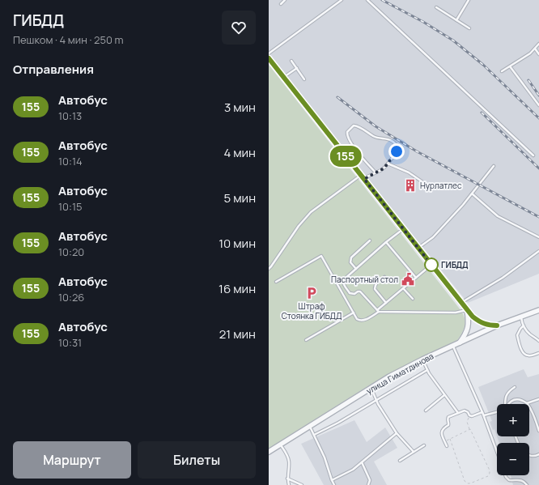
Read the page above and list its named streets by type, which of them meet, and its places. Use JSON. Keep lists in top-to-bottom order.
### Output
{
  "streets": {
    "street": ["улица Гиматдинова"]
  },
  "places": {
    "building": ["Нурлатлес"],
    "other": ["ГИБДД"],
    "public building": ["Паспортный стол"],
    "parking": ["Штраф Стоянка ГИБДД"]
  },
  "lines": ["bus line 155"],
  "page": {
    "heading": [
      ["ГИБДД", "Пешком · 4 мин · 250 m"],
      "Отправления"
    ],
    "on_map": "155",
    "list": [
      {
        "mark": "155",
        "name": "Автобус",
        "note": "10:13",
        "value": "3 мин"
      },
      {
        "mark": "155",
        "name": "Автобус",
        "note": "10:14",
        "value": "4 мин"
      },
      {
        "mark": "155",
        "name": "Автобус",
        "note": "10:15",
        "value": "5 мин"
      },
      {
        "mark": "155",
        "name": "Автобус",
        "note": "10:20",
        "value": "10 мин"
      },
      {
        "mark": "155",
        "name": "Автобус",
        "note": "10:26",
        "value": "16 мин"
      },
      {
        "mark": "155",
        "name": "Автобус",
        "note": "10:31",
        "value": "21 мин"
      }
    ],
    "map_buttons": ["+", "−"],
    "buttons": ["Маршрут", "Билеты"]
  }
}
